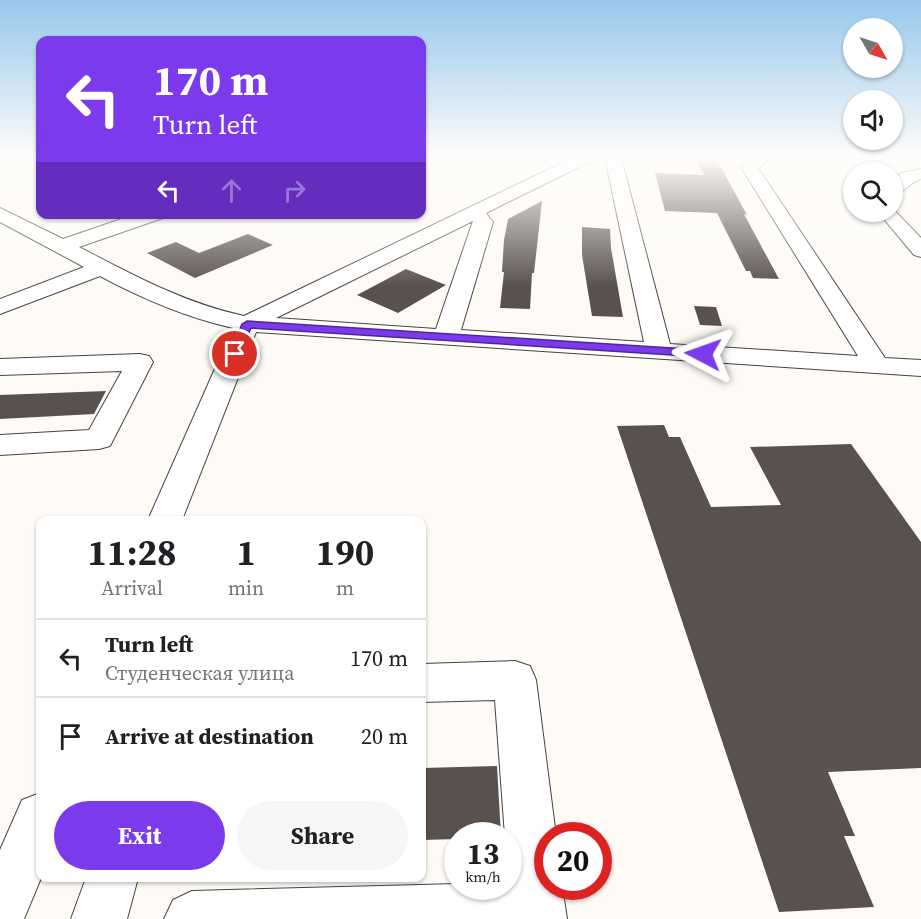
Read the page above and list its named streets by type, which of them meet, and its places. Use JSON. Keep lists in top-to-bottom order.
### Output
{
  "north": "bottom right",
  "page": {
    "turn": ["170 m", "Turn left"],
    "eta": [
      "11:28",
      "Arrival",
      "1",
      "min",
      "190",
      "m"
    ],
    "list": [
      {
        "name": "Turn left",
        "note": "Студенческая улица",
        "value": "170 m"
      },
      {
        "name": "Arrive at destination",
        "value": "20 m"
      }
    ],
    "buttons": ["Exit", "Share"],
    "speed": "13 km/h",
    "limit": "20"
  }
}
